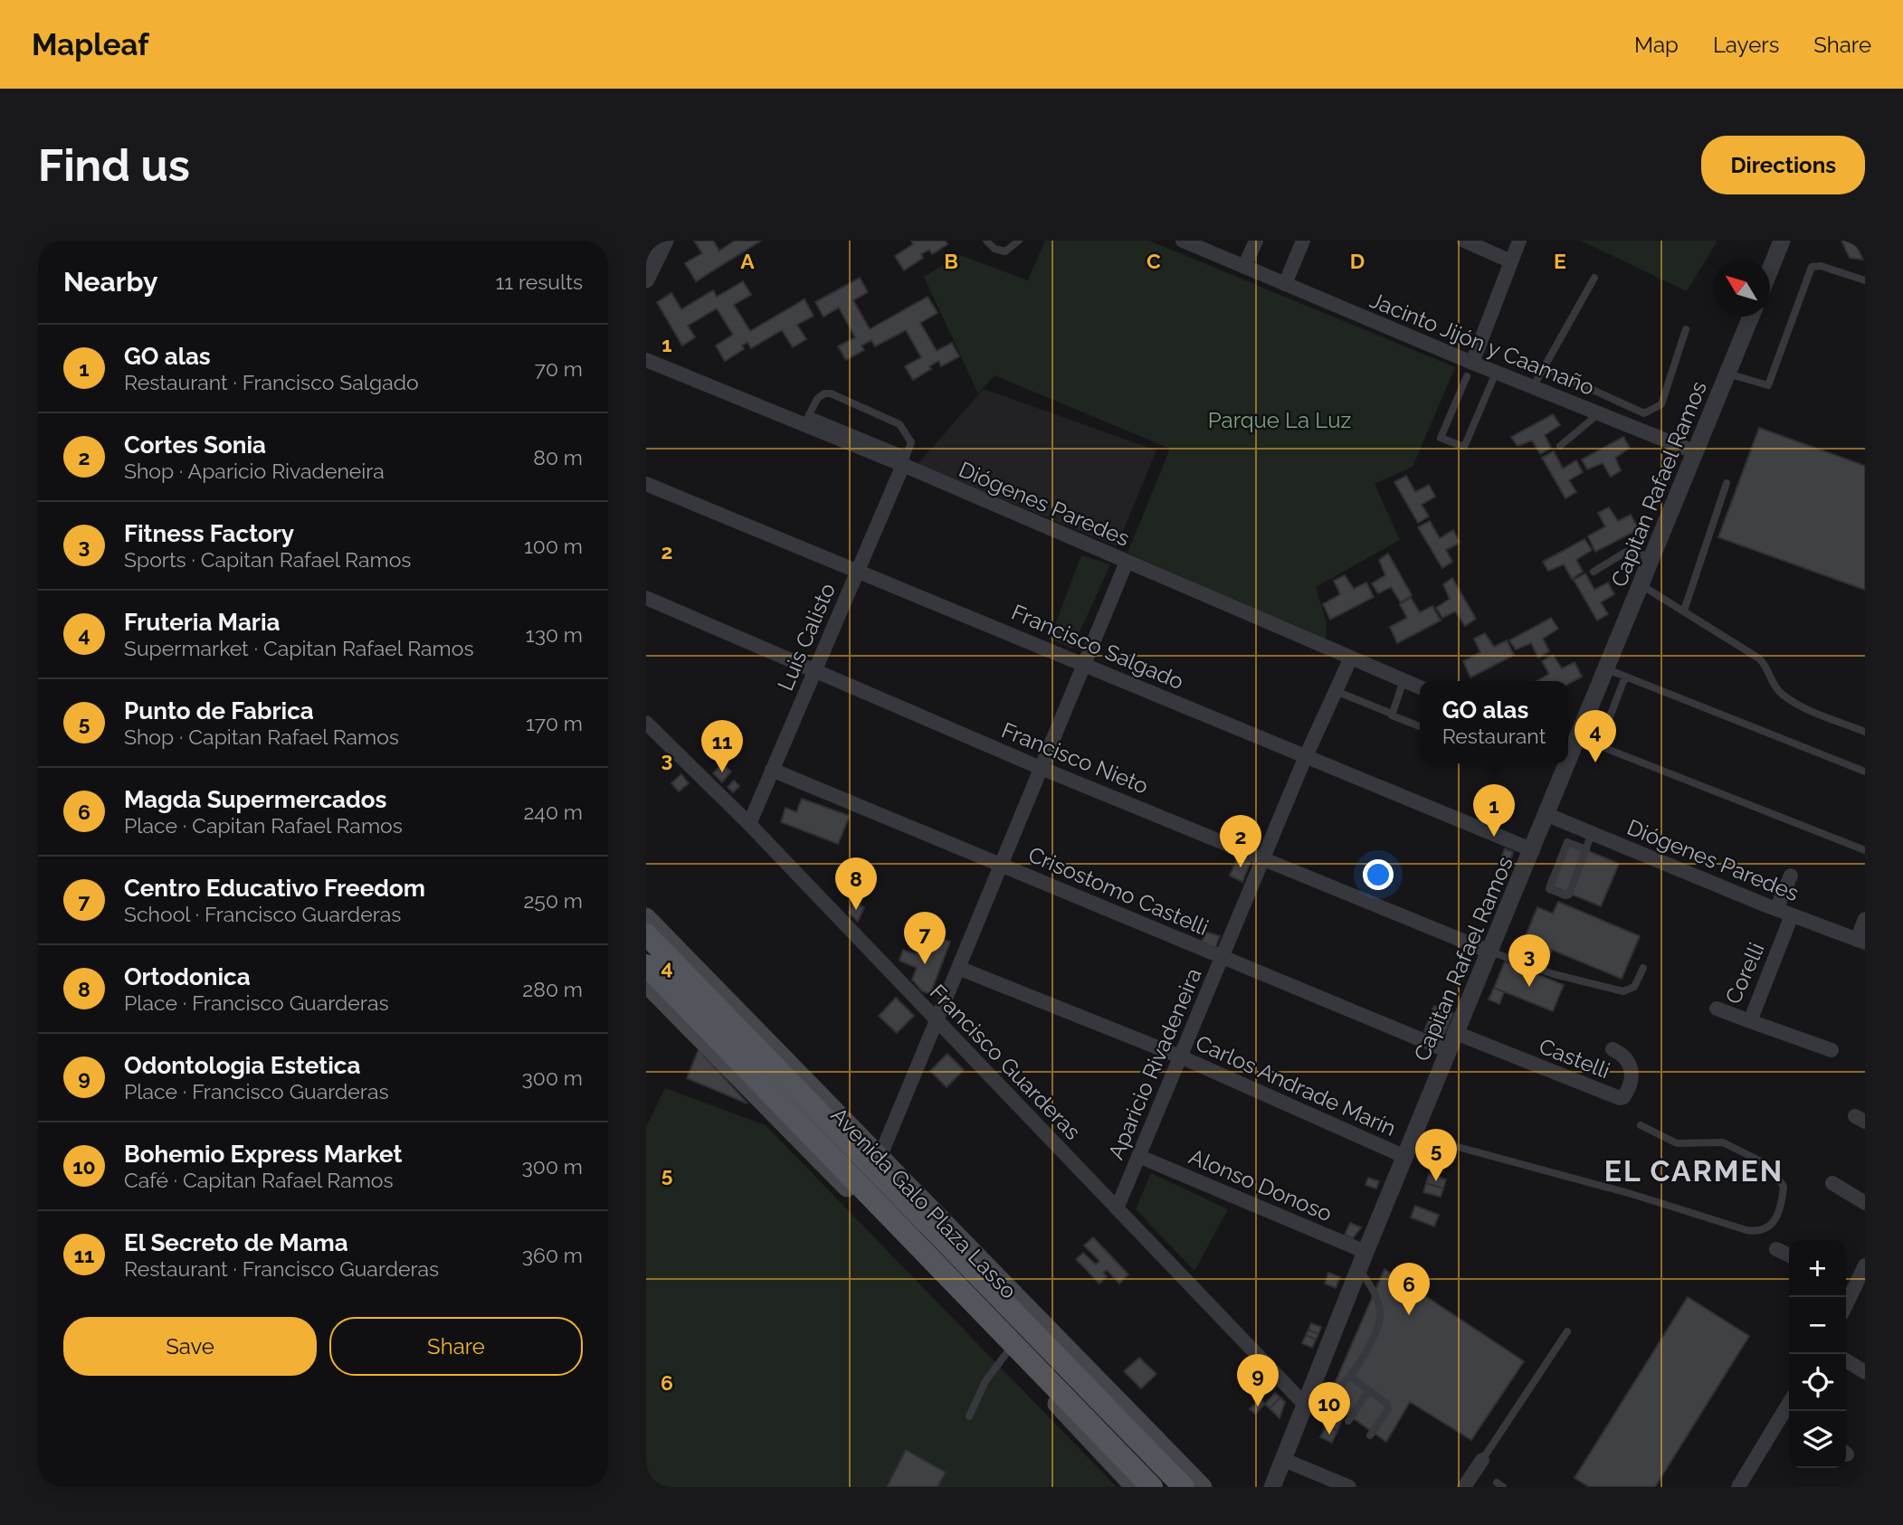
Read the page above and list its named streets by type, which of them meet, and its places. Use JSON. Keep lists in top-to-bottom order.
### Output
{
  "streets": {
    "main road": ["Avenida Galo Plaza Lasso"],
    "street": [
      "Jacinto Jijón y Caamaño",
      "Capitan Rafael Ramos",
      "Diógenes Paredes",
      "Luis Calisto",
      "Francisco Salgado",
      "Francisco Nieto",
      "Crisostomo Castelli",
      "Corelli",
      "Castelli",
      "Francisco Guarderas",
      "Aparicio Rivadeneira",
      "Carlos Andrade Marín",
      "Alonso Donoso"
    ]
  },
  "crossings": [
    ["Jacinto Jijón y Caamaño", "Capitan Rafael Ramos"],
    ["Capitan Rafael Ramos", "Diógenes Paredes"],
    ["Capitan Rafael Ramos", "Francisco Salgado"],
    ["Capitan Rafael Ramos", "Francisco Nieto"],
    ["Capitan Rafael Ramos", "Crisostomo Castelli"],
    ["Capitan Rafael Ramos", "Castelli"],
    ["Capitan Rafael Ramos", "Francisco Guarderas"],
    ["Capitan Rafael Ramos", "Carlos Andrade Marín"],
    ["Capitan Rafael Ramos", "Alonso Donoso"],
    ["Diógenes Paredes", "Luis Calisto"],
    ["Diógenes Paredes", "Corelli"],
    ["Diógenes Paredes", "Aparicio Rivadeneira"],
    ["Luis Calisto", "Francisco Salgado"],
    ["Luis Calisto", "Francisco Nieto"],
    ["Luis Calisto", "Crisostomo Castelli"],
    ["Luis Calisto", "Francisco Guarderas"],
    ["Francisco Salgado", "Aparicio Rivadeneira"],
    ["Francisco Nieto", "Aparicio Rivadeneira"],
    ["Crisostomo Castelli", "Aparicio Rivadeneira"],
    ["Francisco Guarderas", "Aparicio Rivadeneira"],
    ["Aparicio Rivadeneira", "Carlos Andrade Marín"],
    ["Aparicio Rivadeneira", "Alonso Donoso"]
  ],
  "districts": ["EL CARMEN"],
  "parks": ["Parque La Luz"],
  "north": "top left",
  "page": {
    "header": "Mapleaf",
    "nav": ["Map", "Layers", "Share"],
    "buttons": [
      "Directions",
      ["Save", "Share"]
    ],
    "title": "Find us",
    "heading": ["Nearby", "11 results"],
    "list": [
      {
        "mark": "1",
        "name": "GO alas",
        "note": "Restaurant · Francisco Salgado",
        "value": "70 m"
      },
      {
        "mark": "2",
        "name": "Cortes Sonia",
        "note": "Shop · Aparicio Rivadeneira",
        "value": "80 m"
      },
      {
        "mark": "3",
        "name": "Fitness Factory",
        "note": "Sports · Capitan Rafael Ramos",
        "value": "100 m"
      },
      {
        "mark": "4",
        "name": "Fruteria Maria",
        "note": "Supermarket · Capitan Rafael Ramos",
        "value": "130 m"
      },
      {
        "mark": "5",
        "name": "Punto de Fabrica",
        "note": "Shop · Capitan Rafael Ramos",
        "value": "170 m"
      },
      {
        "mark": "6",
        "name": "Magda Supermercados",
        "note": "Place · Capitan Rafael Ramos",
        "value": "240 m"
      },
      {
        "mark": "7",
        "name": "Centro Educativo Freedom",
        "note": "School · Francisco Guarderas",
        "value": "250 m"
      },
      {
        "mark": "8",
        "name": "Ortodonica",
        "note": "Place · Francisco Guarderas",
        "value": "280 m"
      },
      {
        "mark": "9",
        "name": "Odontologia Estetica",
        "note": "Place · Francisco Guarderas",
        "value": "300 m"
      },
      {
        "mark": "10",
        "name": "Bohemio Express Market",
        "note": "Café · Capitan Rafael Ramos",
        "value": "300 m"
      },
      {
        "mark": "11",
        "name": "El Secreto de Mama",
        "note": "Restaurant · Francisco Guarderas",
        "value": "360 m"
      }
    ],
    "popup": ["GO alas", "Restaurant"],
    "pins": [
      "4",
      "11",
      "1",
      "2",
      "8",
      "7",
      "3",
      "5",
      "6",
      "9",
      "10"
    ],
    "map_buttons": ["+", "−"]
  },
  "grid": {
    "columns": [
      "A",
      "B",
      "C",
      "D",
      "E"
    ],
    "rows": [
      "1",
      "2",
      "3",
      "4",
      "5",
      "6"
    ]
  }
}
